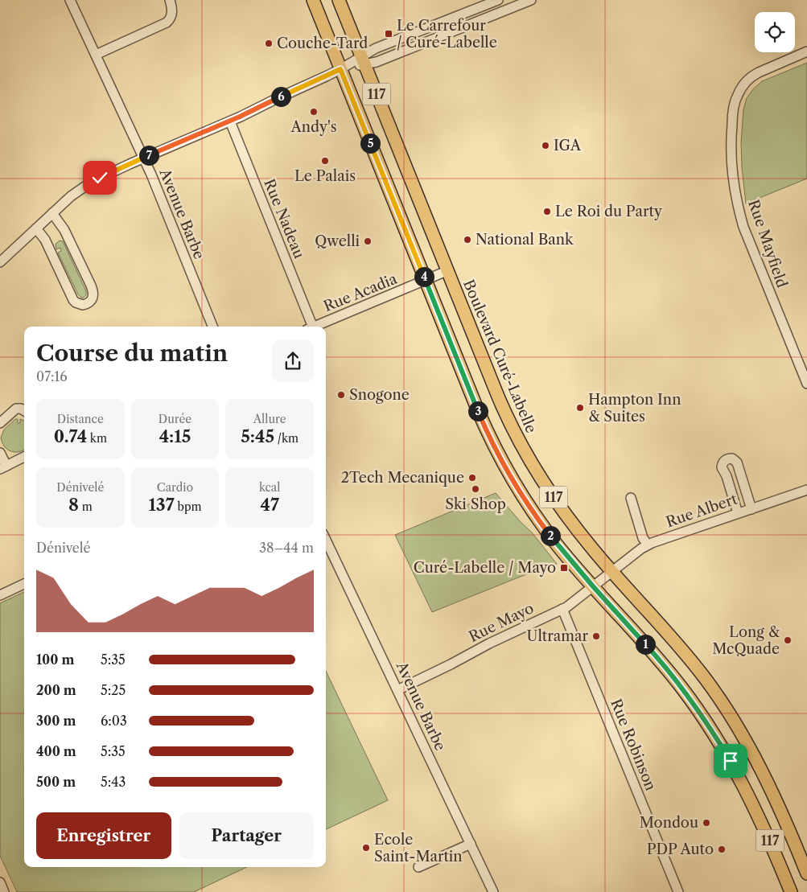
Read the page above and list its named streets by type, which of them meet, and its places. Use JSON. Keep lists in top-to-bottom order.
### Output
{
  "streets": {
    "main road": ["117", "Boulevard Curé-Labelle"],
    "street": [
      "Avenue Barbe",
      "Rue Nadeau",
      "Rue Mayfield",
      "Rue Acadia",
      "Rue Albert",
      "Rue Mayo",
      "Rue Robinson"
    ]
  },
  "crossings": [
    ["117", "Rue Acadia"],
    ["117", "Rue Mayo"],
    ["Avenue Barbe", "Rue Mayo"],
    ["Rue Acadia", "Boulevard Curé-Labelle"],
    ["Boulevard Curé-Labelle", "Rue Albert"],
    ["Boulevard Curé-Labelle", "Rue Mayo"],
    ["Rue Albert", "Rue Mayo"],
    ["Rue Mayo", "Rue Robinson"]
  ],
  "places": {
    "transit": ["Le Carrefour / Curé-Labelle", "Curé-Labelle / Mayo"],
    "other": [
      "Couche-Tard",
      "Andy's",
      "IGA",
      "Le Palais",
      "Le Roi du Party",
      "National Bank",
      "Qwelli",
      "Snogone",
      "Hampton Inn & Suites",
      "2Tech Mecanique",
      "Ski Shop",
      "Ultramar",
      "Long & McQuade",
      "Mondou",
      "Ecole Saint-Martin",
      "PDP Auto"
    ]
  },
  "page": {
    "pins": [
      "6",
      "5",
      "7",
      "4",
      "3",
      "2",
      "1"
    ],
    "heading": ["Course du matin", "07:16"],
    "stats": [
      ["Distance", "0.74 km"],
      ["Durée", "4:15"],
      ["Allure", "5:45 /km"],
      ["Dénivelé", "8 m"],
      ["Cardio", "137 bpm"],
      ["kcal", "47"]
    ],
    "chart": ["Dénivelé", "38–44 m"],
    "list": [
      {
        "name": "100 m",
        "note": "5:35"
      },
      {
        "name": "200 m",
        "note": "5:25"
      },
      {
        "name": "300 m",
        "note": "6:03"
      },
      {
        "name": "400 m",
        "note": "5:35"
      },
      {
        "name": "500 m",
        "note": "5:43"
      }
    ],
    "buttons": ["Enregistrer", "Partager"]
  }
}
